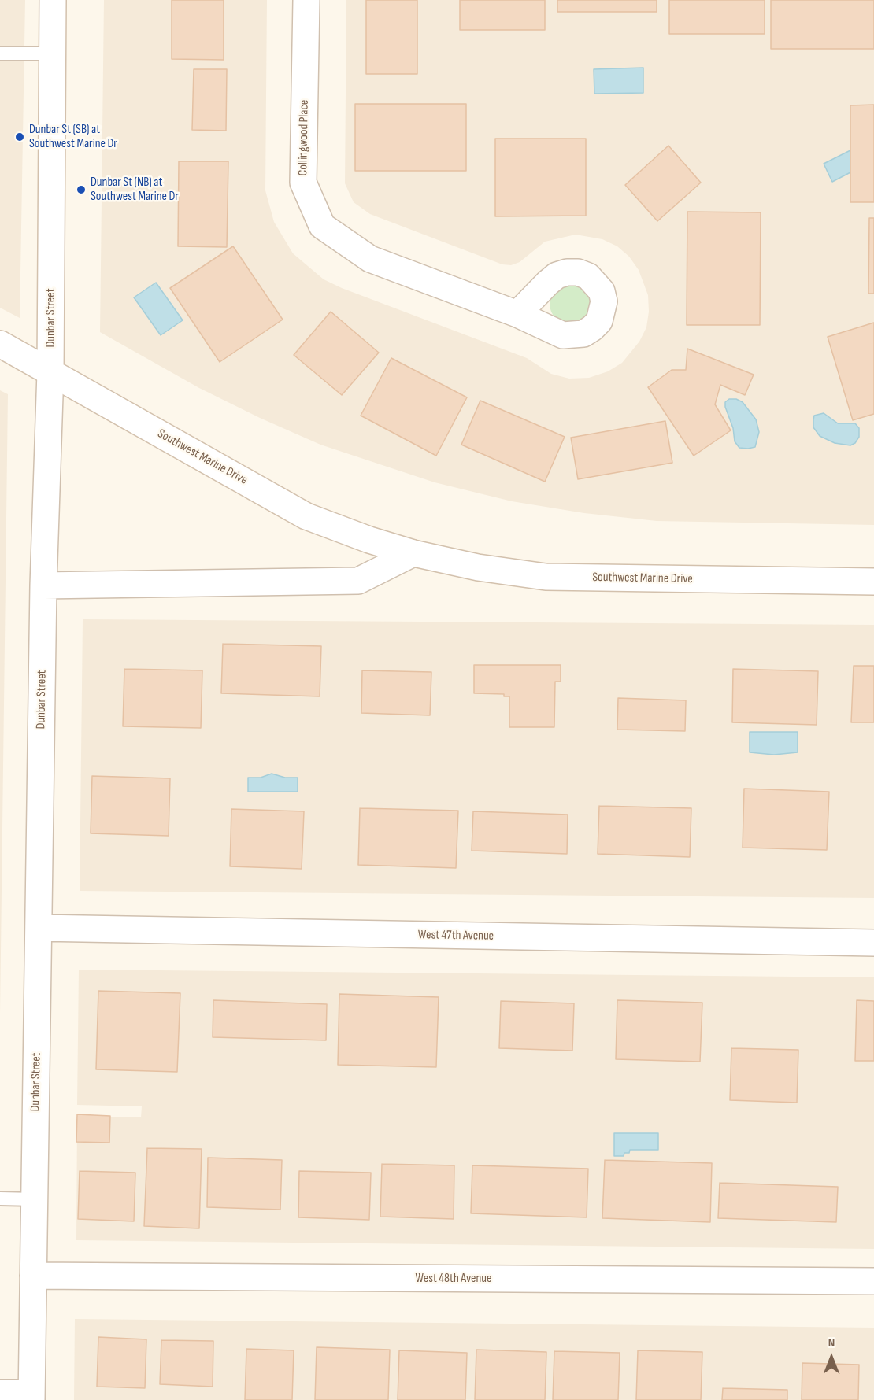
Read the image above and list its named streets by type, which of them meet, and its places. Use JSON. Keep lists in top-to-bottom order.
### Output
{
  "streets": {
    "street": [
      "Collingwood Place",
      "Dunbar Street",
      "Southwest Marine Drive",
      "West 47th Avenue",
      "West 48th Avenue"
    ]
  },
  "crossings": [
    ["Dunbar Street", "Southwest Marine Drive"],
    ["Dunbar Street", "West 47th Avenue"],
    ["Dunbar Street", "West 48th Avenue"]
  ],
  "places": ["Dunbar St (SB) at Southwest Marine Dr", "Dunbar St (NB) at Southwest Marine Dr"],
  "north": "top"
}
